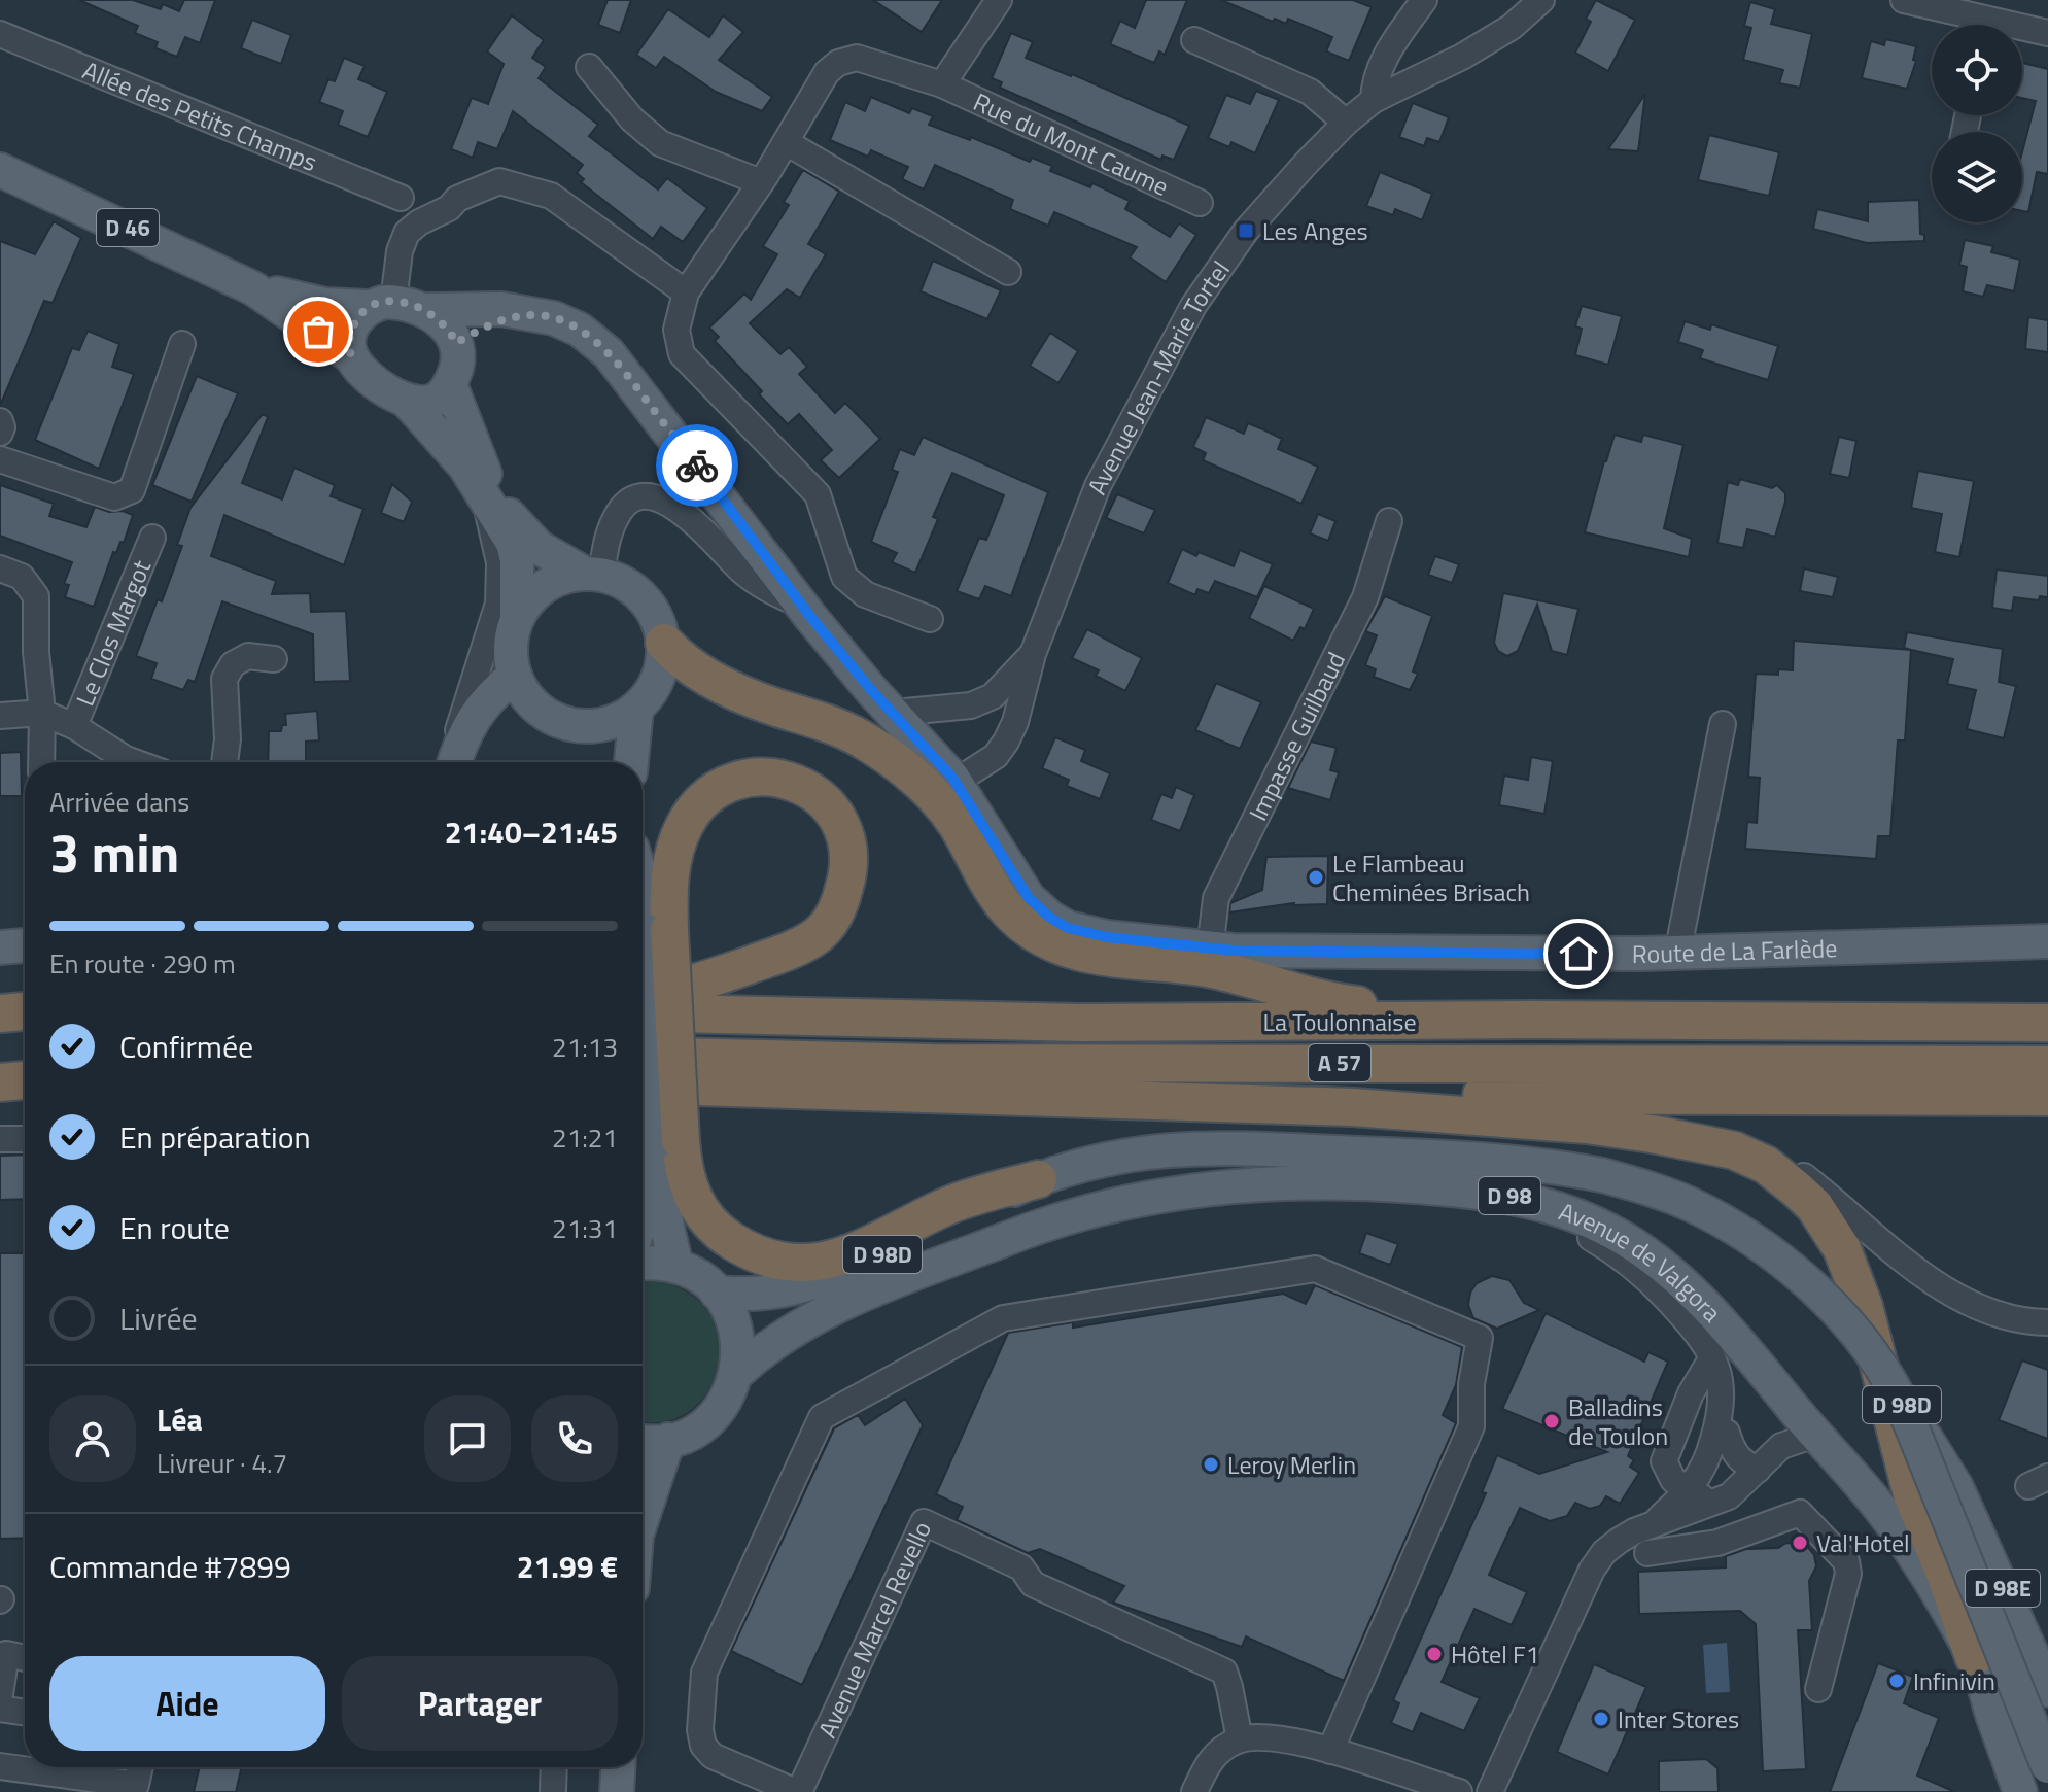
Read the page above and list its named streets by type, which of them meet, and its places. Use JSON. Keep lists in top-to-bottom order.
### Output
{
  "streets": {
    "highway": ["La Toulonnaise", "A 57"],
    "main road": [
      "D 46",
      "Route de La Farlède",
      "D 98",
      "D 98D",
      "Avenue de Valgora",
      "D 98E"
    ],
    "street": [
      "Allée des Petits Champs",
      "Rue du Mont Caume",
      "Avenue Jean-Marie Tortel",
      "Le Clos Margot",
      "Impasse Guilbaud",
      "Avenue Marcel Revello"
    ]
  },
  "crossings": [
    ["D 46", "Route de La Farlède"],
    ["Avenue Jean-Marie Tortel", "Route de La Farlède"],
    ["Impasse Guilbaud", "Route de La Farlède"],
    ["D 98D", "D 98E"]
  ],
  "places": {
    "transit": ["Les Anges"],
    "other": [
      "Le Flambeau Cheminées Brisach",
      "Balladins de Toulon",
      "Leroy Merlin",
      "Val'Hotel",
      "Hôtel F1",
      "Infinivin",
      "Inter Stores"
    ]
  },
  "page": {
    "heading": ["3 min", "Arrivée dans", "21:40–21:45"],
    "panel": [
      "Léa",
      "Livreur · 4.7",
      "Commande #7899",
      "21.99 €"
    ],
    "bar": "En route · 290 m",
    "list": [
      ["Confirmée", "21:13"],
      ["En préparation", "21:21"],
      ["En route", "21:31"],
      "Livrée"
    ],
    "buttons": ["Aide", "Partager"]
  }
}
